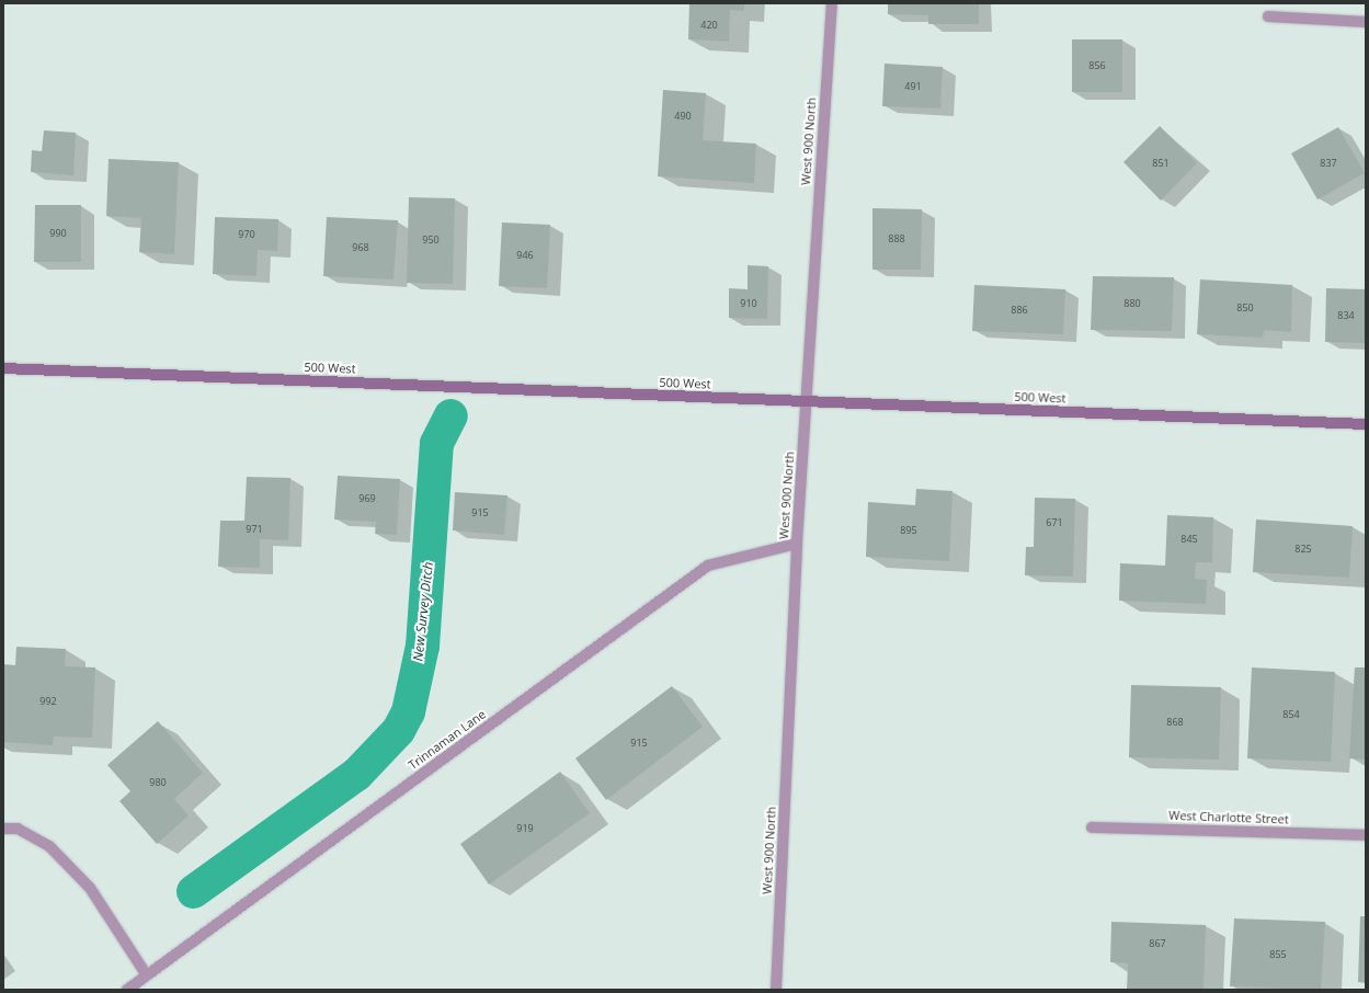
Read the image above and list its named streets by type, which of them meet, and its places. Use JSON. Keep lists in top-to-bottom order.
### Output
{
  "streets": {
    "main road": ["500 West"],
    "street": ["West 900 North", "Trinnaman Lane", "West Charlotte Street"]
  },
  "crossings": [
    ["West 900 North", "500 West"],
    ["West 900 North", "Trinnaman Lane"]
  ],
  "water": ["New Survey Ditch"],
  "house_numbers": [
    "420",
    "856",
    "491",
    "490",
    "851",
    "837",
    "990",
    "970",
    "888",
    "950",
    "968",
    "946",
    "910",
    "880",
    "850",
    "886",
    "834",
    "969",
    "915",
    "671",
    "971",
    "895",
    "845",
    "825",
    "992",
    "854",
    "868",
    "915",
    "980",
    "919",
    "867",
    "855"
  ]
}
